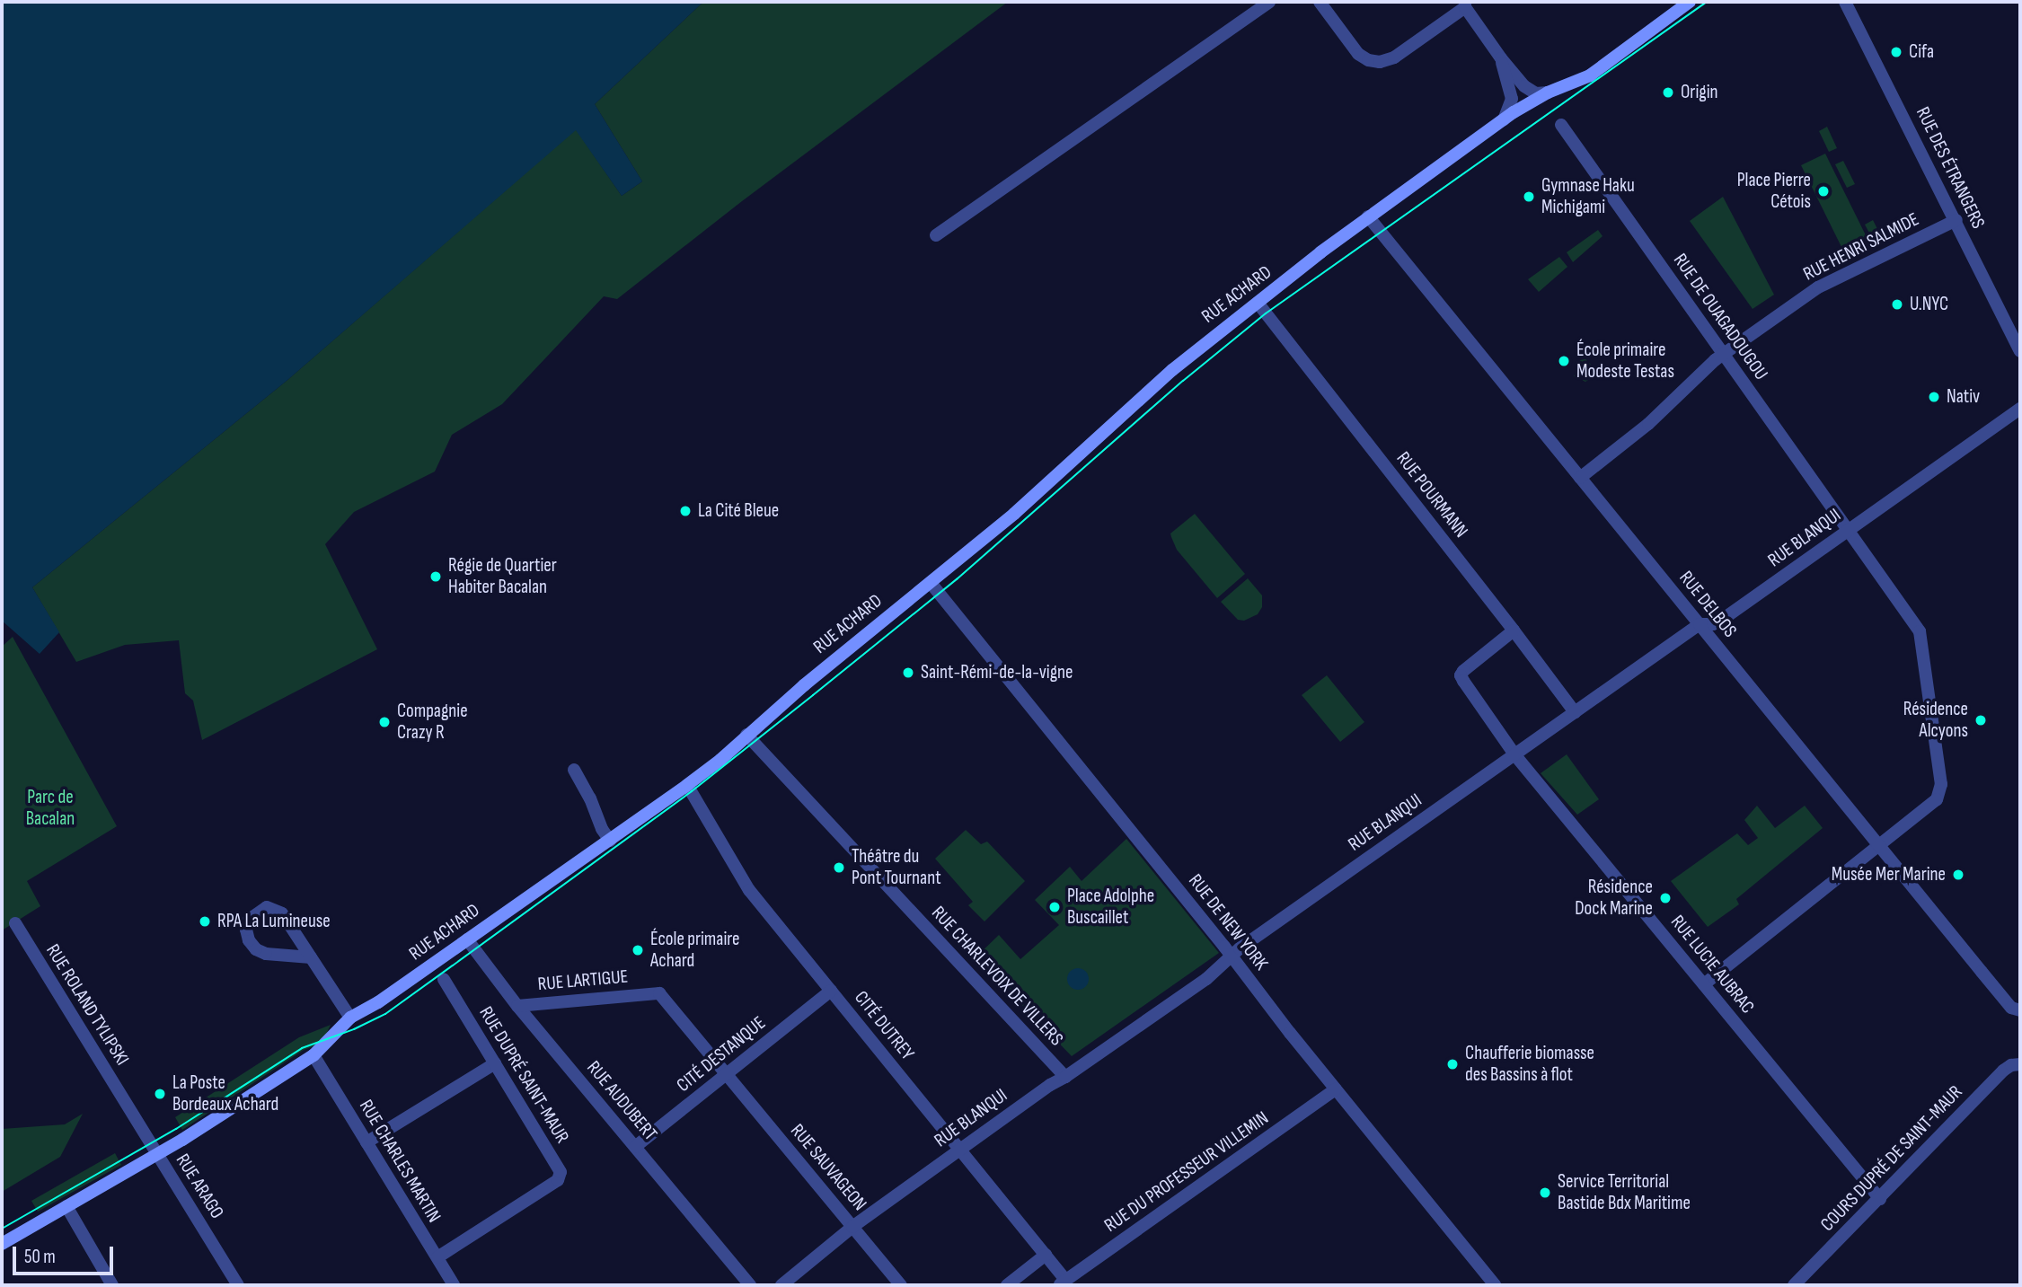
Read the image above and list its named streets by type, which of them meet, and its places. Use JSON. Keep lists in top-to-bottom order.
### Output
{
  "streets": {
    "street": [
      "RUE DES ÉTRANGERS",
      "RUE HENRI SALMIDE",
      "RUE ACHARD",
      "RUE DE OUAGADOUGOU",
      "RUE POURMANN",
      "RUE BLANQUI",
      "RUE DELBOS",
      "RUE DE NEW YORK",
      "RUE LUCIE AUBRAC",
      "RUE CHARLEVOIX DE VILLERS",
      "RUE LARTIGUE",
      "RUE ROLAND TYLIPSKI",
      "CITÉ DUTREY",
      "CITÉ DESTANQUE",
      "RUE DUPRÉ SAINT-MAUR",
      "RUE AUDUBERT",
      "COURS DUPRÉ DE SAINT-MAUR",
      "RUE CHARLES MARTIN",
      "RUE SAUVAGEON",
      "RUE DU PROFESSEUR VILLEMIN",
      "RUE ARAGO"
    ]
  },
  "crossings": [
    ["RUE DES ÉTRANGERS", "RUE HENRI SALMIDE"],
    ["RUE HENRI SALMIDE", "RUE DE OUAGADOUGOU"],
    ["RUE HENRI SALMIDE", "RUE DELBOS"],
    ["RUE ACHARD", "RUE POURMANN"],
    ["RUE ACHARD", "RUE DELBOS"],
    ["RUE ACHARD", "RUE DE NEW YORK"],
    ["RUE ACHARD", "RUE CHARLEVOIX DE VILLERS"],
    ["RUE ACHARD", "CITÉ DUTREY"],
    ["RUE ACHARD", "RUE AUDUBERT"],
    ["RUE ACHARD", "RUE CHARLES MARTIN"],
    ["RUE ACHARD", "RUE ARAGO"],
    ["RUE DE OUAGADOUGOU", "RUE BLANQUI"],
    ["RUE DE OUAGADOUGOU", "RUE DELBOS"],
    ["RUE DE OUAGADOUGOU", "RUE LUCIE AUBRAC"],
    ["RUE POURMANN", "RUE BLANQUI"],
    ["RUE POURMANN", "RUE LUCIE AUBRAC"],
    ["RUE BLANQUI", "RUE DELBOS"],
    ["RUE BLANQUI", "RUE DE NEW YORK"],
    ["RUE BLANQUI", "RUE LUCIE AUBRAC"],
    ["RUE BLANQUI", "RUE CHARLEVOIX DE VILLERS"],
    ["RUE BLANQUI", "CITÉ DUTREY"],
    ["RUE BLANQUI", "RUE SAUVAGEON"],
    ["RUE DE NEW YORK", "RUE DU PROFESSEUR VILLEMIN"],
    ["RUE LUCIE AUBRAC", "COURS DUPRÉ DE SAINT-MAUR"],
    ["RUE LARTIGUE", "CITÉ DESTANQUE"],
    ["RUE LARTIGUE", "RUE AUDUBERT"],
    ["RUE LARTIGUE", "RUE SAUVAGEON"],
    ["RUE ROLAND TYLIPSKI", "RUE ARAGO"],
    ["CITÉ DUTREY", "CITÉ DESTANQUE"],
    ["CITÉ DUTREY", "RUE DU PROFESSEUR VILLEMIN"],
    ["CITÉ DESTANQUE", "RUE AUDUBERT"],
    ["CITÉ DESTANQUE", "RUE SAUVAGEON"],
    ["RUE DUPRÉ SAINT-MAUR", "RUE CHARLES MARTIN"]
  ],
  "parks": ["Parc de Bacalan"],
  "places": [
    "Cifa",
    "Origin",
    "Place Pierre Cétois",
    "Gymnase Haku Michigami",
    "U.NYC",
    "École primaire Modeste Testas",
    "Nativ",
    "La Cité Bleue",
    "Régie de Quartier Habiter Bacalan",
    "Saint-Rémi-de-la-vigne",
    "Résidence Alcyons",
    "Compagnie Crazy R",
    "Théâtre du Pont Tournant",
    "Musée Mer Marine",
    "Résidence Dock Marine",
    "Place Adolphe Buscaillet",
    "RPA La Lumineuse",
    "École primaire Achard",
    "Chaufferie biomasse des Bassins à flot",
    "La Poste Bordeaux Achard",
    "Service Territorial Bastide Bdx Maritime"
  ],
  "scale_bar": "50 m"
}
